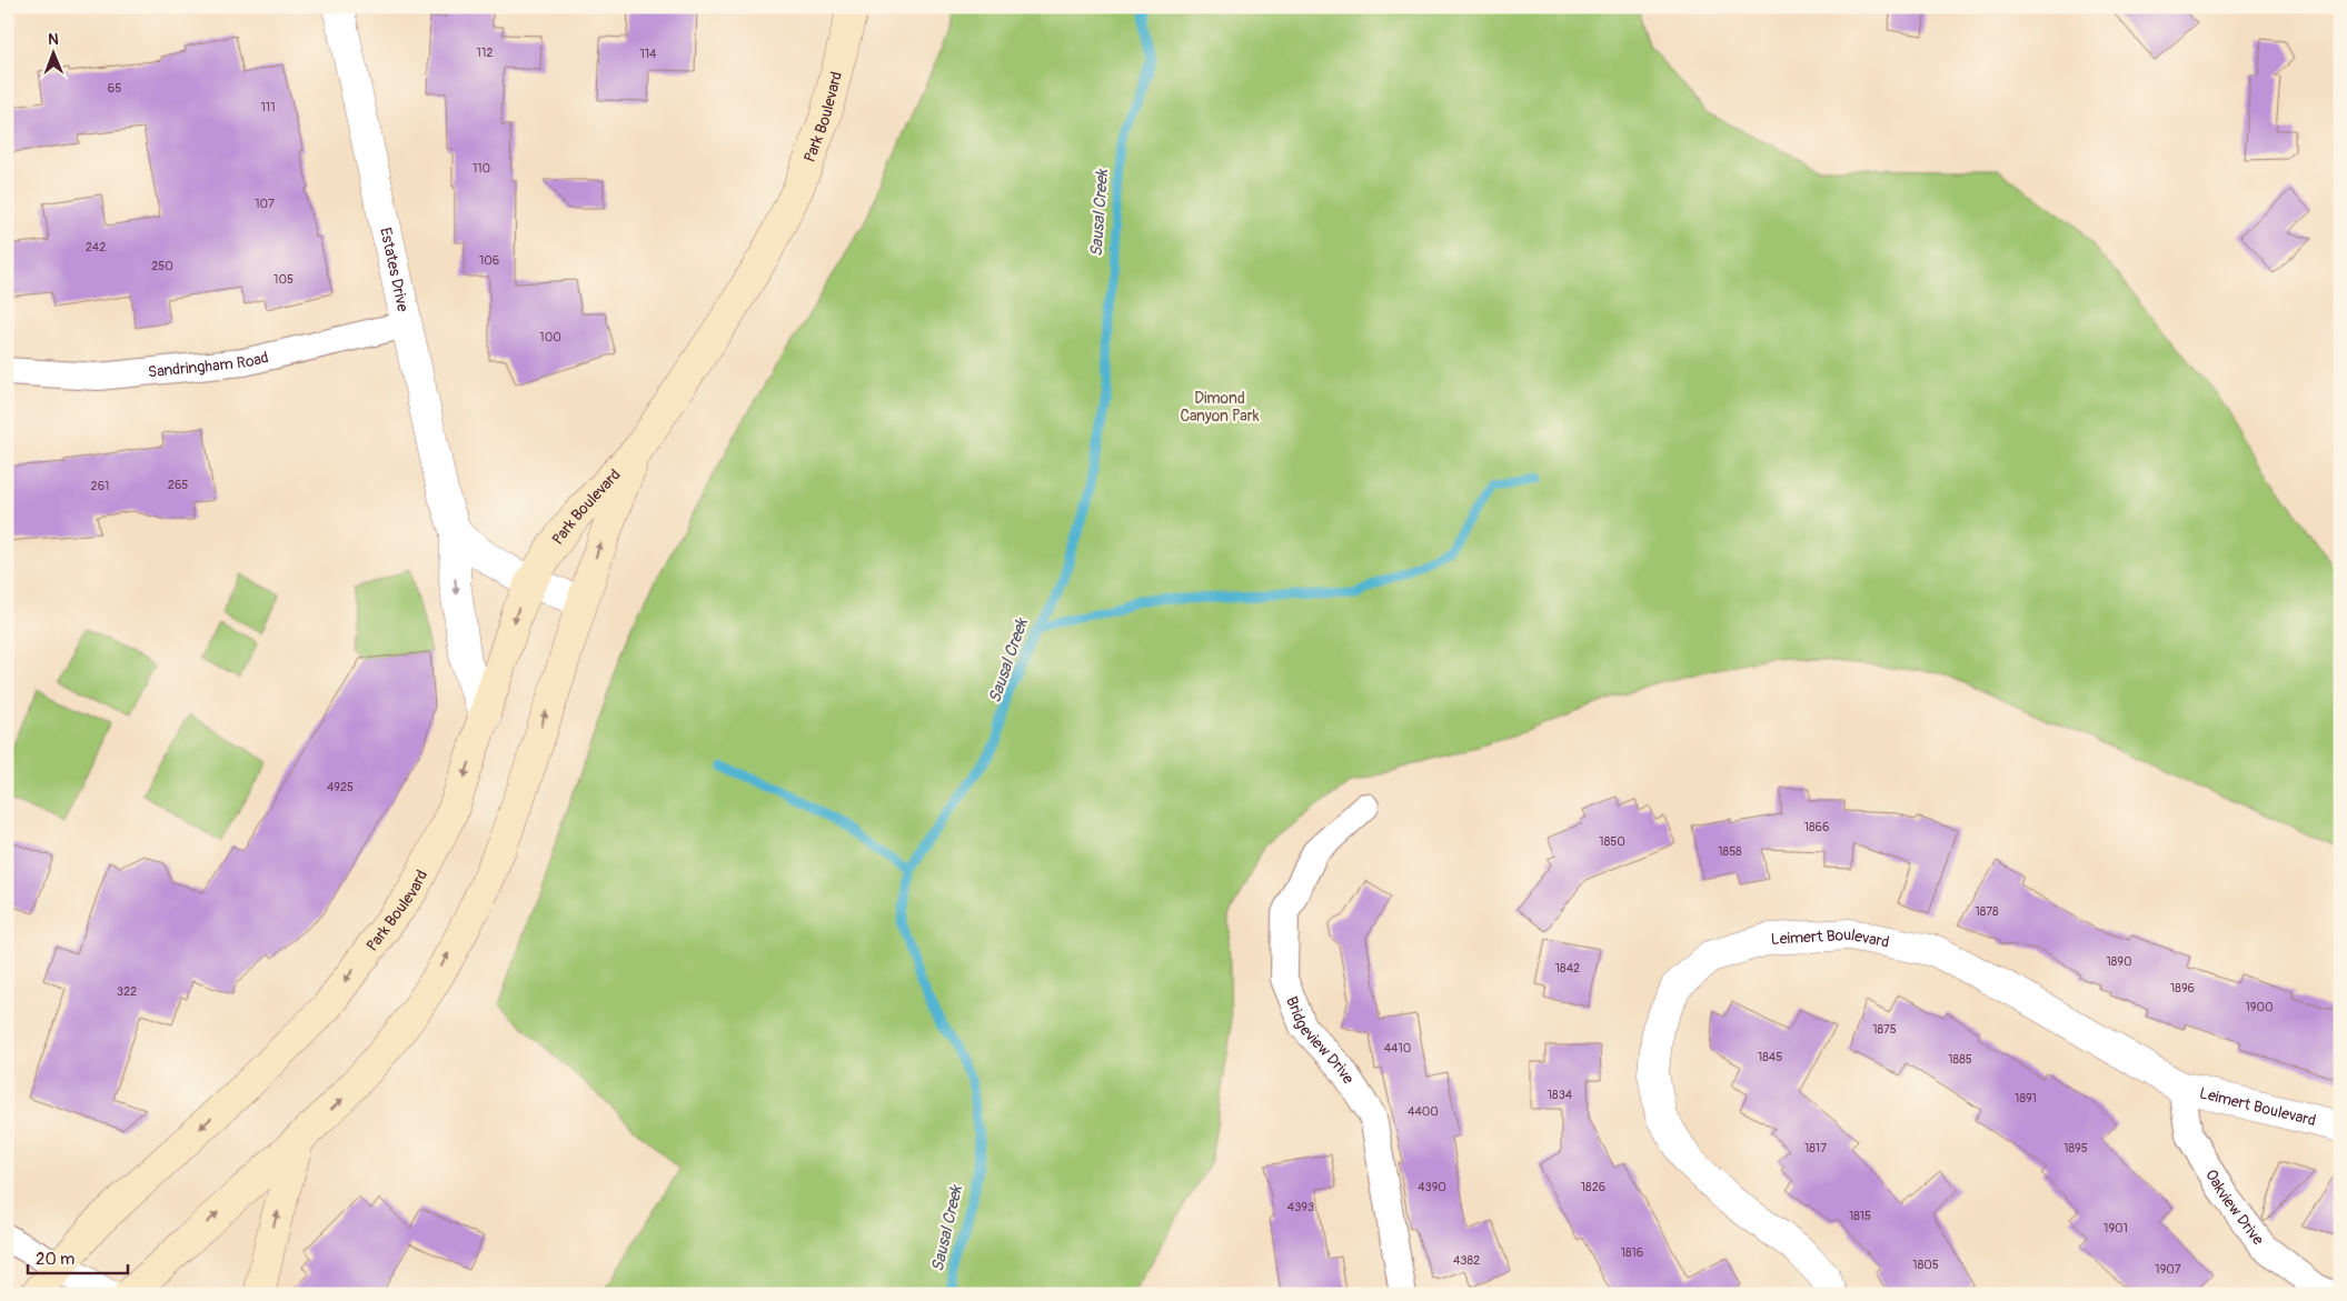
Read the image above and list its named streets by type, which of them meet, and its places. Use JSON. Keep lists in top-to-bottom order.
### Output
{
  "streets": {
    "main road": ["Park Boulevard"],
    "street": [
      "Estates Drive",
      "Sandringham Road",
      "Leimert Boulevard",
      "Bridgeview Drive",
      "Oakview Drive"
    ]
  },
  "crossings": [
    ["Park Boulevard", "Estates Drive"],
    ["Estates Drive", "Sandringham Road"],
    ["Leimert Boulevard", "Oakview Drive"]
  ],
  "water": ["Sausal Creek"],
  "parks": ["Dimond Canyon Park"],
  "house_numbers": [
    "112",
    "114",
    "65",
    "111",
    "110",
    "107",
    "242",
    "106",
    "250",
    "105",
    "100",
    "265",
    "261",
    "4925",
    "1866",
    "1850",
    "1858",
    "1878",
    "1890",
    "1842",
    "1896",
    "322",
    "1900",
    "1875",
    "4410",
    "1845",
    "1885",
    "1834",
    "1891",
    "4400",
    "1817",
    "1895",
    "4390",
    "1826",
    "4393",
    "1815",
    "1901",
    "1816",
    "4382",
    "1805",
    "1907"
  ],
  "scale_bar": "20 m",
  "north": "top"
}
